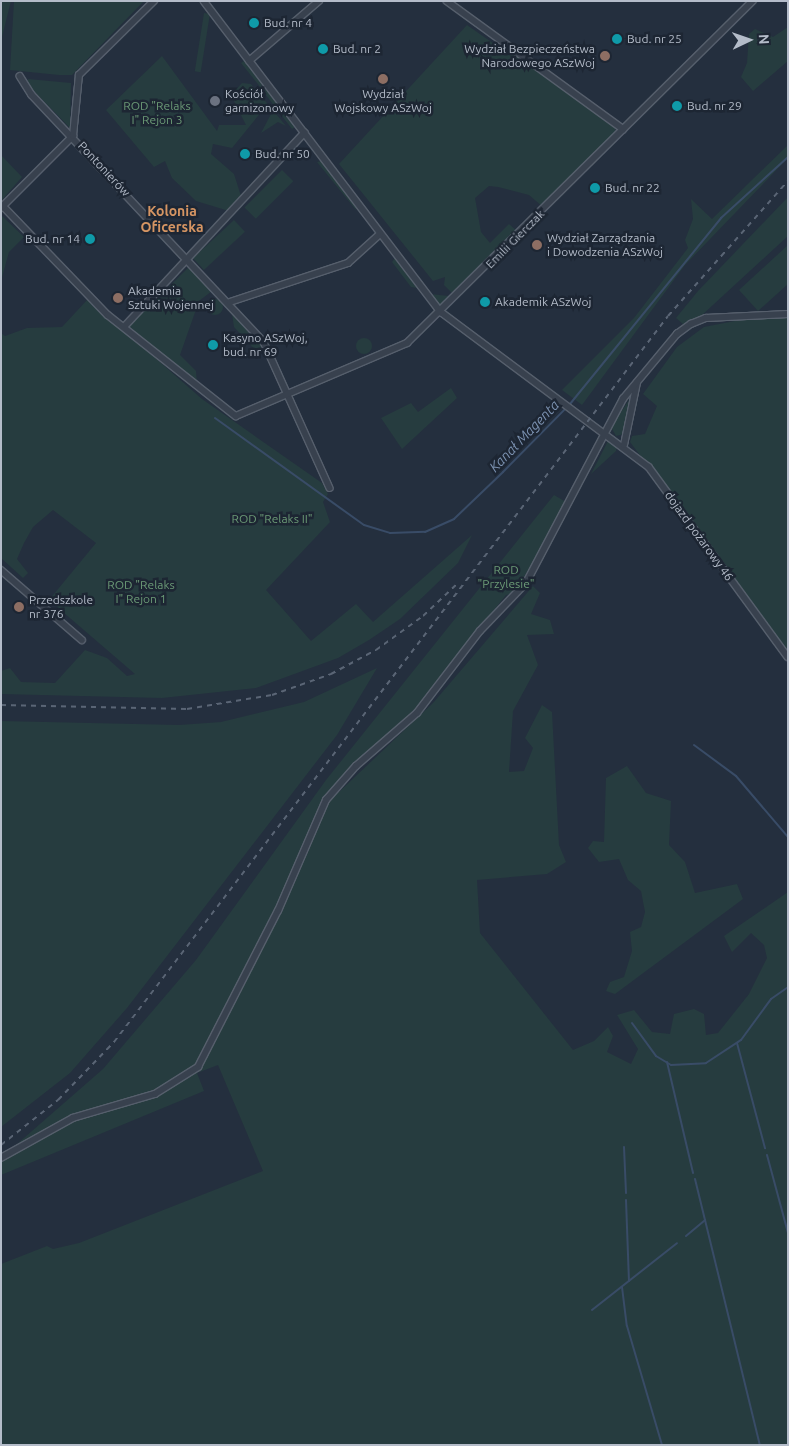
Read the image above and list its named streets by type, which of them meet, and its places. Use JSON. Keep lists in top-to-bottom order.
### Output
{
  "streets": {
    "street": ["Pontonierów", "Emilii Gierczak", "dojazd pożarowy 46"]
  },
  "crossings": [
    ["Pontonierów", "Emilii Gierczak"],
    ["Emilii Gierczak", "dojazd pożarowy 46"]
  ],
  "districts": ["Kolonia Oficerska"],
  "water": ["Kanał Magenta"],
  "parks": [
    "ROD \"Relaks I\" Rejon 3",
    "ROD \"Relaks II\"",
    "ROD \"Przylesie\"",
    "ROD \"Relaks I\" Rejon 1"
  ],
  "places": [
    "Bud. nr 4",
    "Bud. nr 25",
    "Bud. nr 2",
    "Wydział Bezpieczeństwa Narodowego ASzWoj",
    "Wydział Wojskowy ASzWoj",
    "Kościół garnizonowy",
    "Bud. nr 29",
    "Bud. nr 50",
    "Bud. nr 22",
    "Bud. nr 14",
    "Wydział Zarządzania i Dowodzenia ASzWoj",
    "Akademia Sztuki Wojennej",
    "Akademik ASzWoj",
    "Kasyno ASzWoj, bud. nr 69",
    "Przedszkole nr 376"
  ],
  "north": "right"
}
